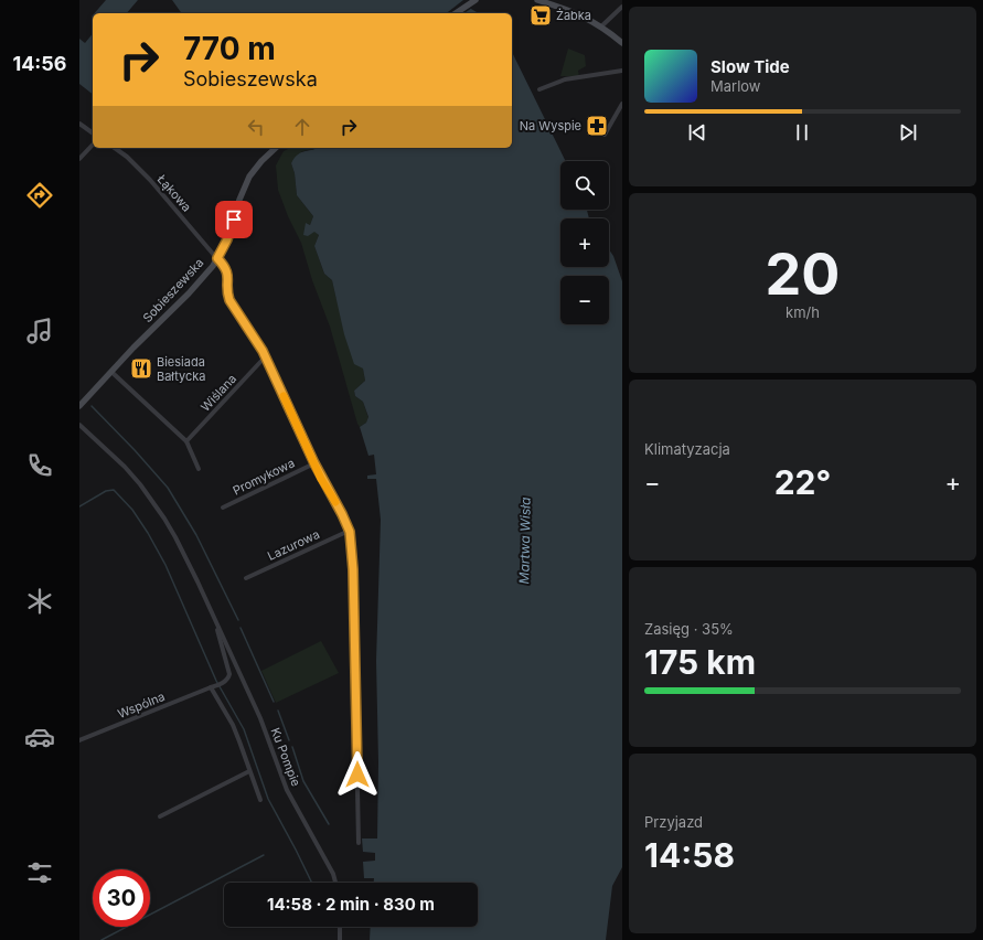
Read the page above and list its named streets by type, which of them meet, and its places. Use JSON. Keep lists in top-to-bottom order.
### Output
{
  "streets": {
    "main road": ["Sobieszewska"],
    "street": [
      "Łąkowa",
      "Wiślana",
      "Promykowa",
      "Lazurowa",
      "Wspólna",
      "Ku Pompie"
    ]
  },
  "crossings": [
    ["Łąkowa", "Sobieszewska"],
    ["Łąkowa", "Wiślana"],
    ["Łąkowa", "Promykowa"],
    ["Łąkowa", "Lazurowa"],
    ["Wspólna", "Ku Pompie"]
  ],
  "water": ["Martwa Wisła"],
  "places": {
    "supermarket": ["Żabka"],
    "pharmacy": ["Na Wyspie"],
    "restaurant": ["Biesiada Bałtycka"]
  },
  "page": {
    "tabs": "14:56",
    "turn": ["770 m", "Sobieszewska"],
    "song": ["Slow Tide", "Marlow"],
    "map_buttons": ["+", "−"],
    "tile": [
      ["20", "km/h"],
      "Klimatyzacja",
      ["Zasięg · 35%", "175 km"],
      ["Przyjazd", "14:58"]
    ],
    "heat": ["−", "22°", "+"],
    "limit": "30",
    "trip": "14:58 · 2 min · 830 m"
  }
}
